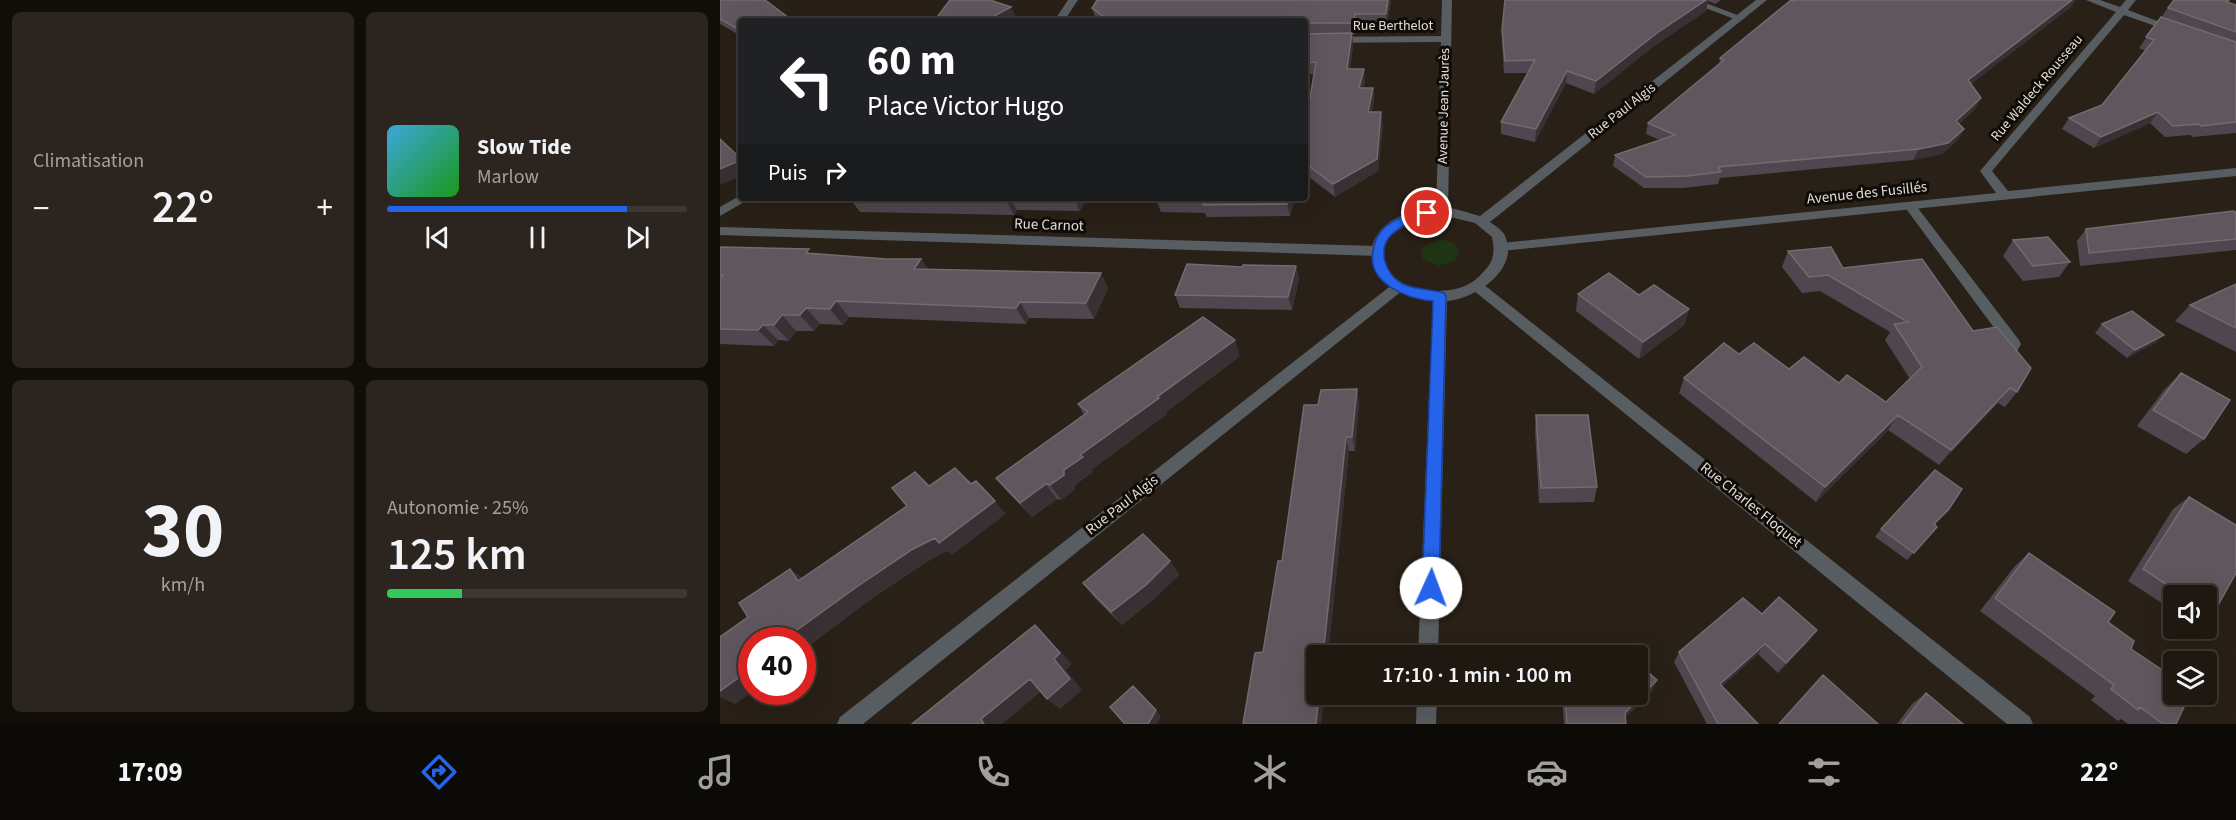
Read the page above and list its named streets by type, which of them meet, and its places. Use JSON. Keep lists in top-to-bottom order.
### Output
{
  "streets": {
    "street": [
      "Rue Berthelot",
      "Rue Waldeck Rousseau",
      "Avenue Jean Jaurès",
      "Rue Paul Algis",
      "Avenue des Fusillés",
      "Rue Carnot",
      "Rue Charles Floquet"
    ]
  },
  "crossings": [
    ["Rue Berthelot", "Avenue Jean Jaurès"],
    ["Rue Waldeck Rousseau", "Avenue des Fusillés"],
    ["Avenue Jean Jaurès", "Rue Paul Algis"],
    ["Avenue Jean Jaurès", "Avenue des Fusillés"],
    ["Avenue Jean Jaurès", "Rue Carnot"],
    ["Avenue Jean Jaurès", "Rue Charles Floquet"],
    ["Rue Paul Algis", "Avenue des Fusillés"],
    ["Rue Paul Algis", "Rue Carnot"],
    ["Rue Paul Algis", "Rue Charles Floquet"],
    ["Avenue des Fusillés", "Rue Carnot"],
    ["Avenue des Fusillés", "Rue Charles Floquet"],
    ["Rue Carnot", "Rue Charles Floquet"]
  ],
  "page": {
    "tile": [
      "Climatisation",
      ["30", "km/h"],
      ["Autonomie · 25%", "125 km"]
    ],
    "turn": ["60 m", "Place Victor Hugo"],
    "song": ["Slow Tide", "Marlow"],
    "then": "Puis",
    "heat": ["−", "22°", "+"],
    "limit": "40",
    "trip": "17:10 · 1 min · 100 m",
    "tabs": ["17:09", "22°"]
  }
}
